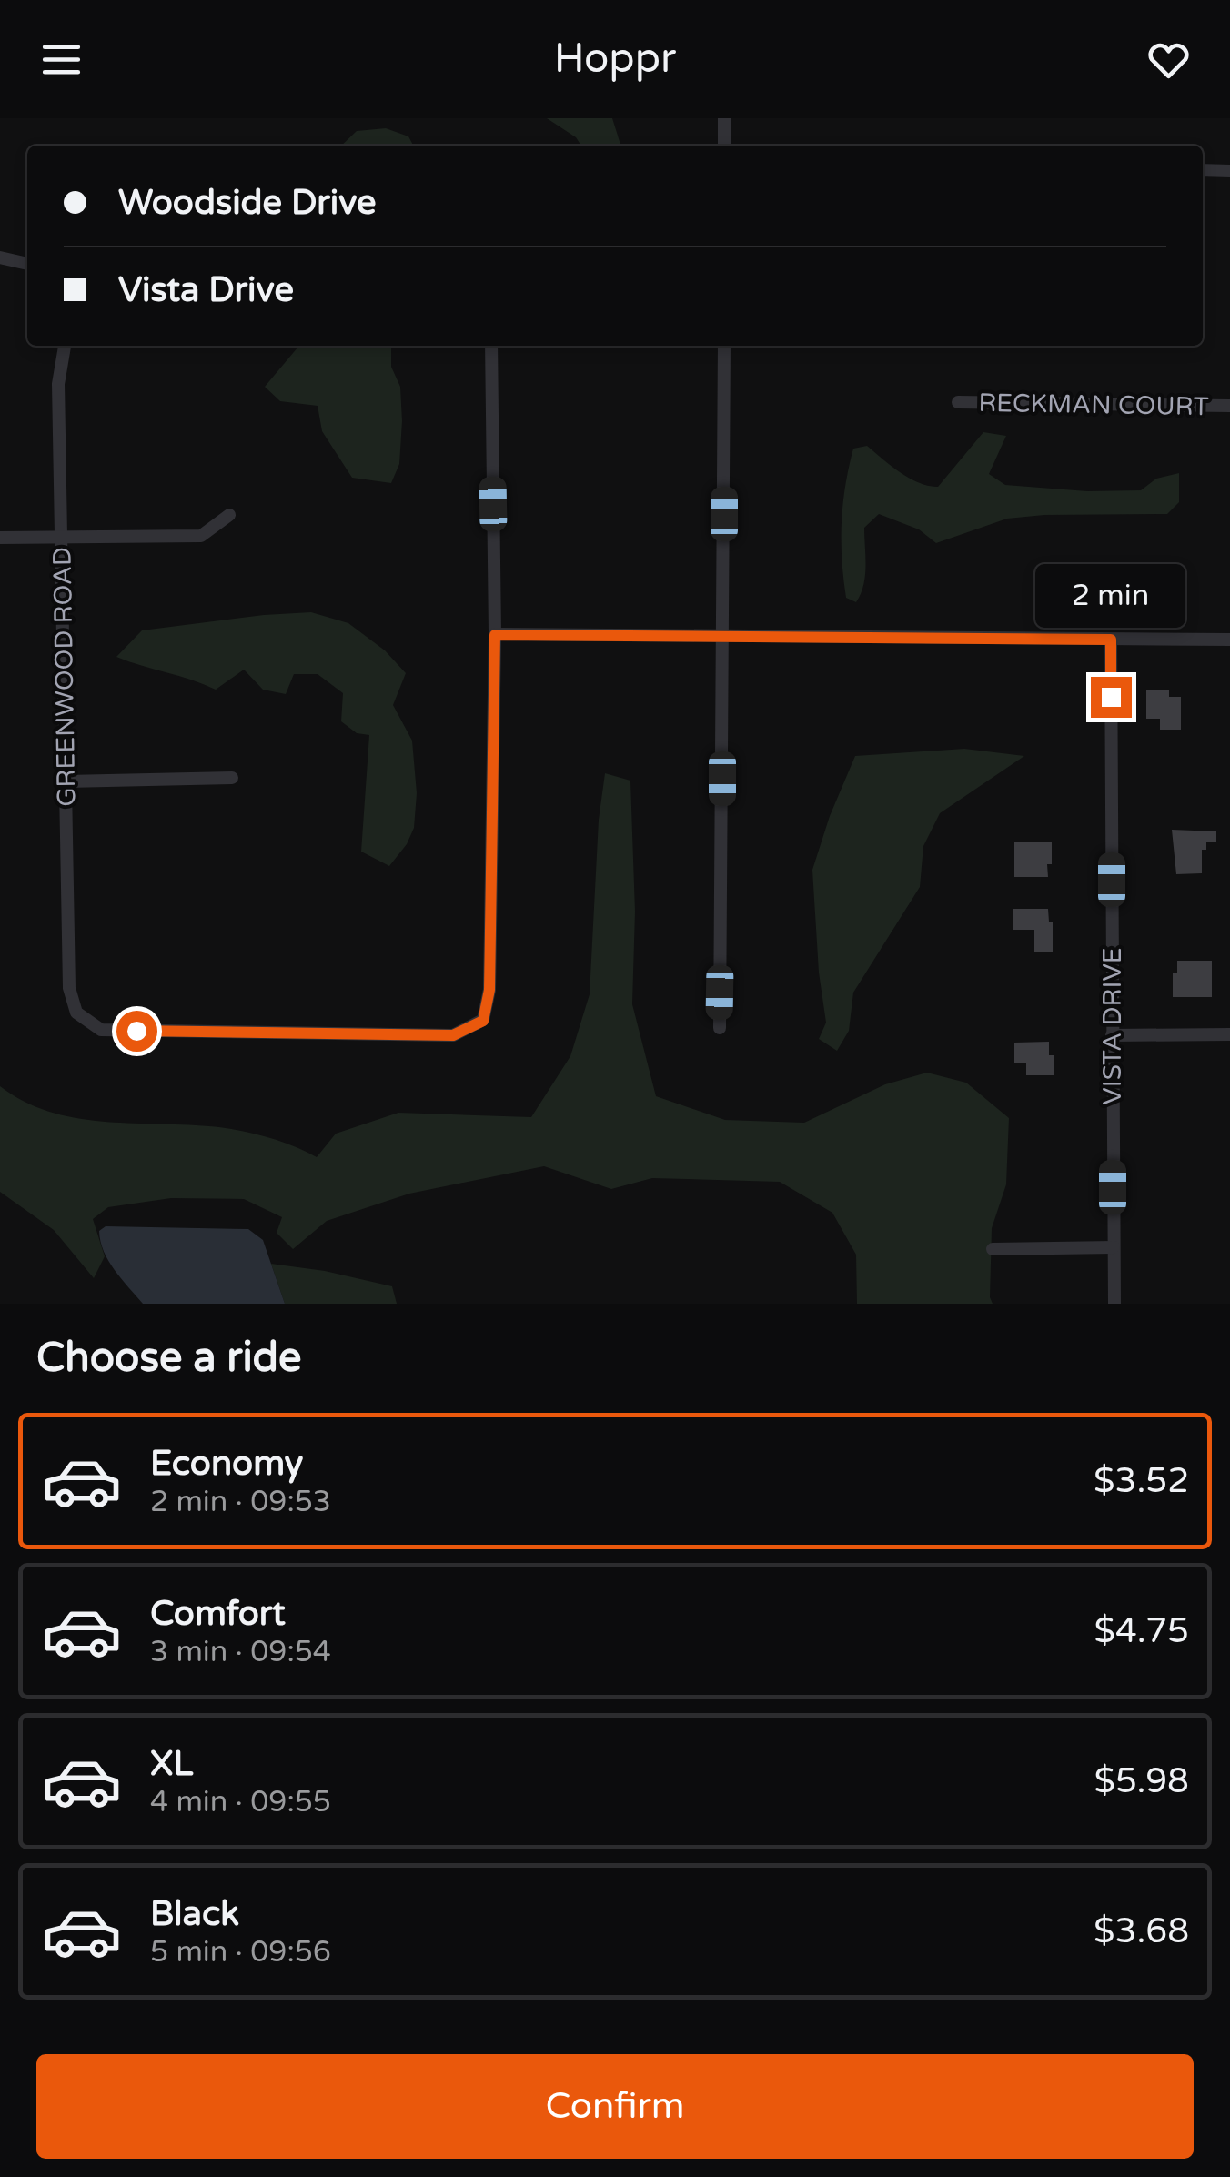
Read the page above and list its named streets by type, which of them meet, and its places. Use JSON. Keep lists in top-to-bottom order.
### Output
{
  "streets": {
    "street": ["RECKMAN COURT", "GREENWOOD ROAD", "VISTA DRIVE"]
  },
  "page": {
    "header": "Hoppr",
    "banner": ["Woodside Drive", "Vista Drive"],
    "bubble": "2 min",
    "heading": "Choose a ride",
    "list": [
      {
        "name": "Economy",
        "note": "2 min · 09:53",
        "value": "$3.52"
      },
      {
        "name": "Comfort",
        "note": "3 min · 09:54",
        "value": "$4.75"
      },
      {
        "name": "XL",
        "note": "4 min · 09:55",
        "value": "$5.98"
      },
      {
        "name": "Black",
        "note": "5 min · 09:56",
        "value": "$3.68"
      }
    ],
    "buttons": "Confirm"
  }
}
